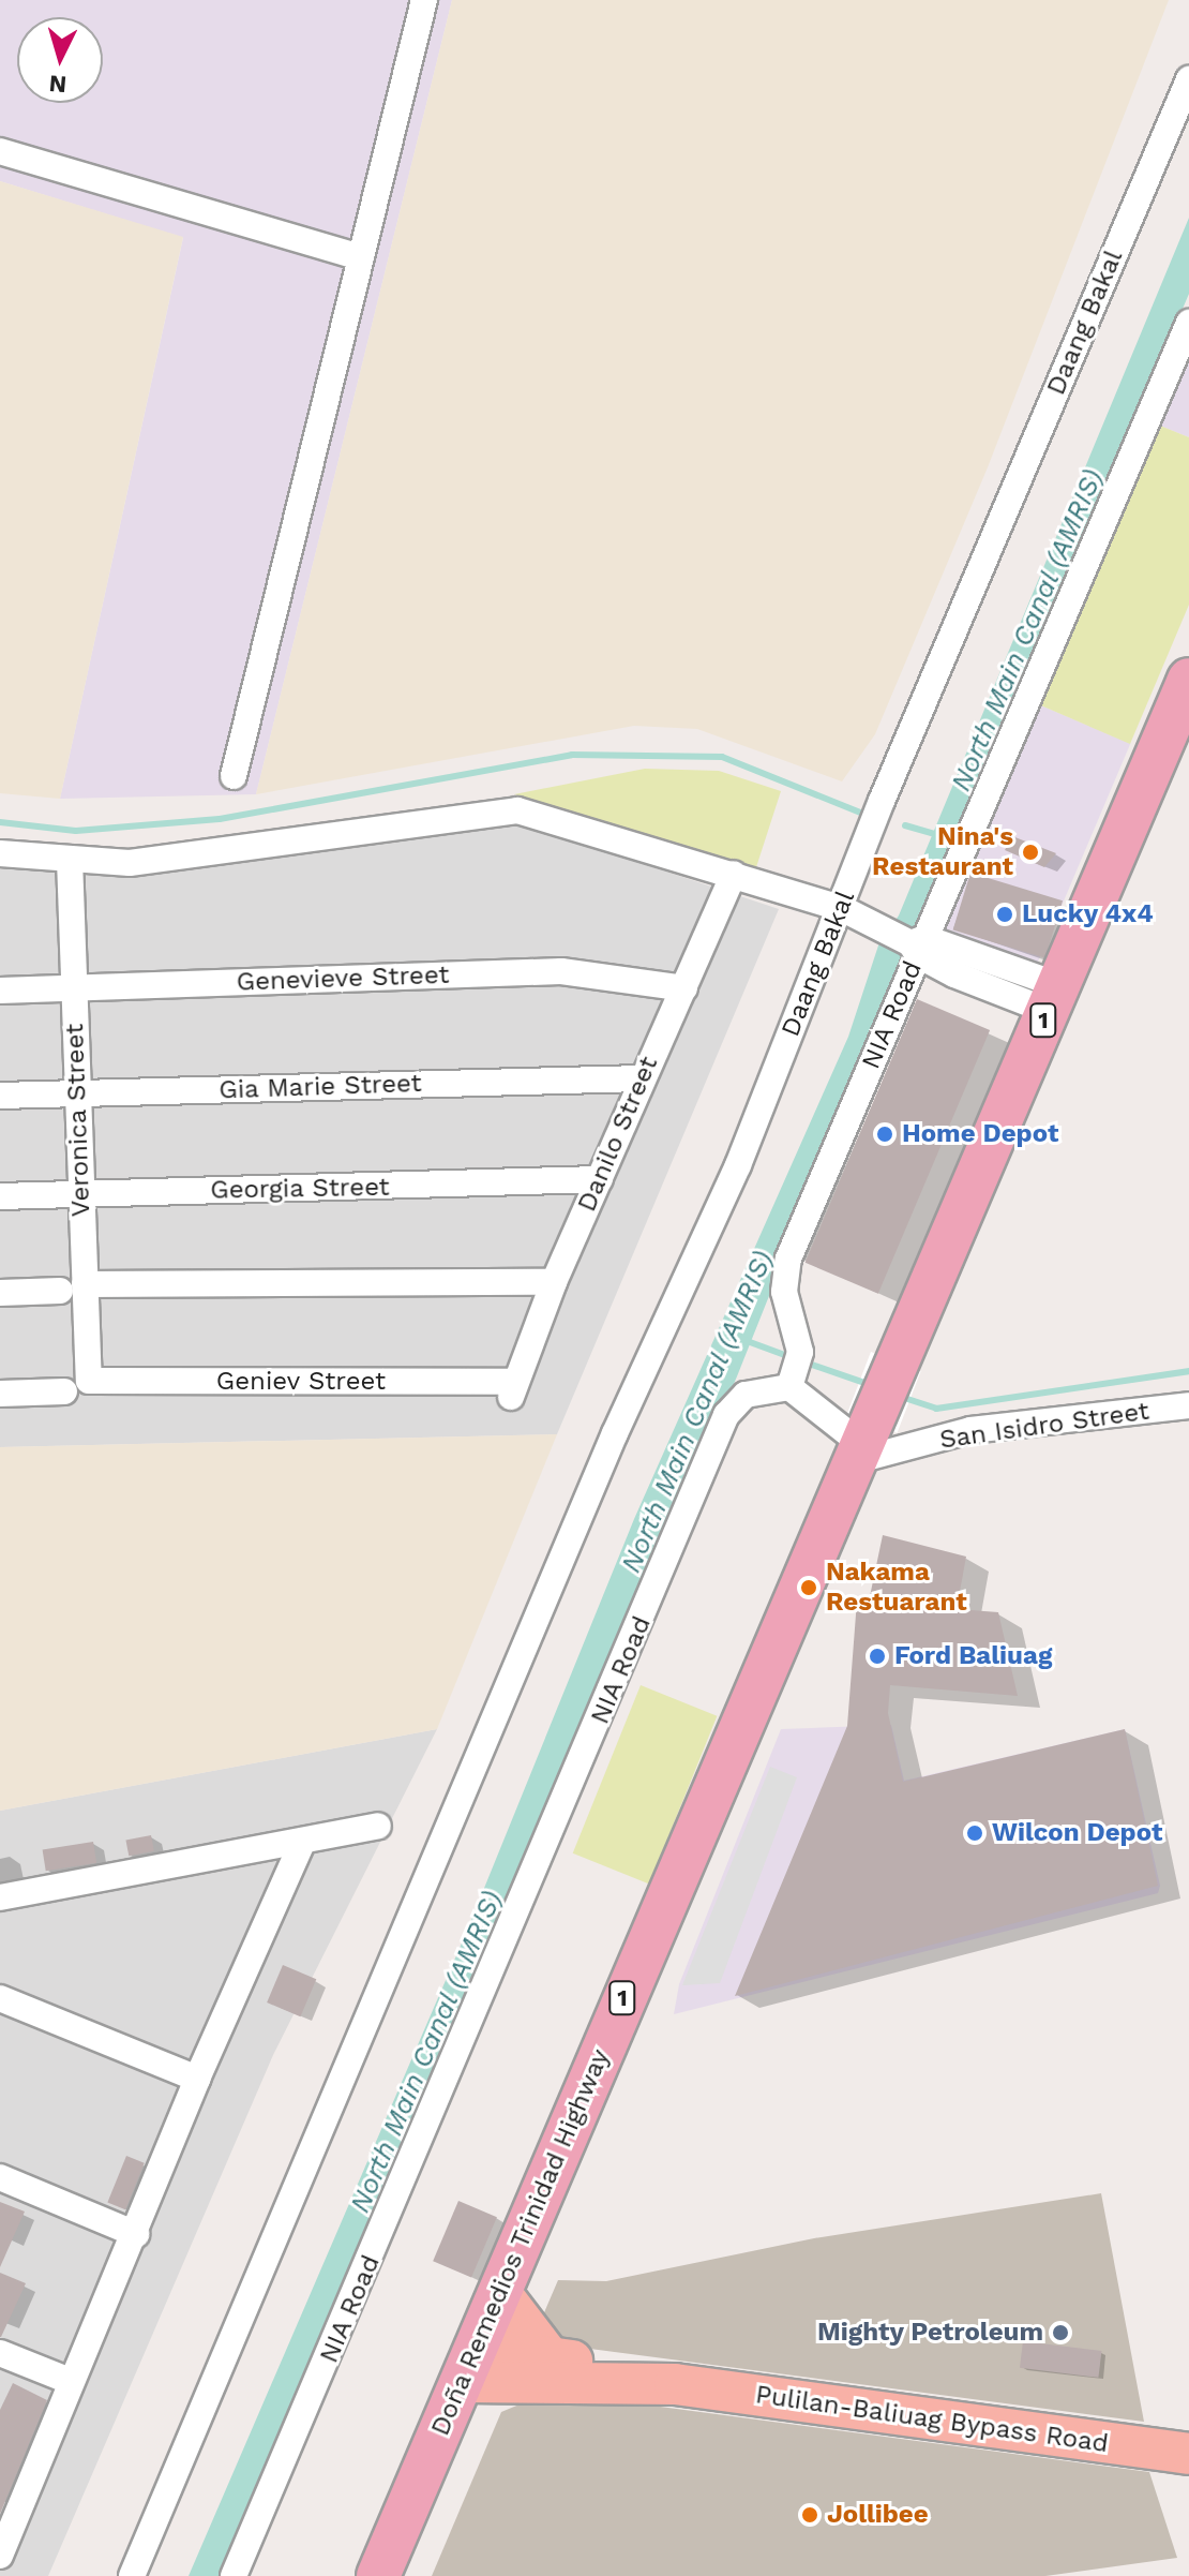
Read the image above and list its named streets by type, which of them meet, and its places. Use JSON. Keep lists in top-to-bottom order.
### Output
{
  "streets": {
    "highway": ["1", "Doña Remedios Trinidad Highway"],
    "main road": ["Pulilan-Baliuag Bypass Road"],
    "street": [
      "Daang Bakal",
      "Genevieve Street",
      "NIA Road",
      "Gia Marie Street",
      "Veronica Street",
      "Danilo Street",
      "Georgia Street",
      "Geniev Street",
      "San Isidro Street"
    ]
  },
  "crossings": [
    ["Genevieve Street", "Veronica Street"],
    ["Genevieve Street", "Danilo Street"],
    ["Gia Marie Street", "Veronica Street"],
    ["Gia Marie Street", "Danilo Street"],
    ["Veronica Street", "Georgia Street"],
    ["Veronica Street", "Geniev Street"],
    ["Danilo Street", "Georgia Street"],
    ["Danilo Street", "Geniev Street"],
    ["San Isidro Street", "Doña Remedios Trinidad Highway"],
    ["Doña Remedios Trinidad Highway", "Pulilan-Baliuag Bypass Road"]
  ],
  "water": ["North Main Canal (AMRIS)"],
  "places": [
    "Nina's Restaurant",
    "Lucky 4x4",
    "Home Depot",
    "Nakama Restuarant",
    "Ford Baliuag",
    "Wilcon Depot",
    "Mighty Petroleum",
    "Jollibee"
  ],
  "north": "bottom"
}
